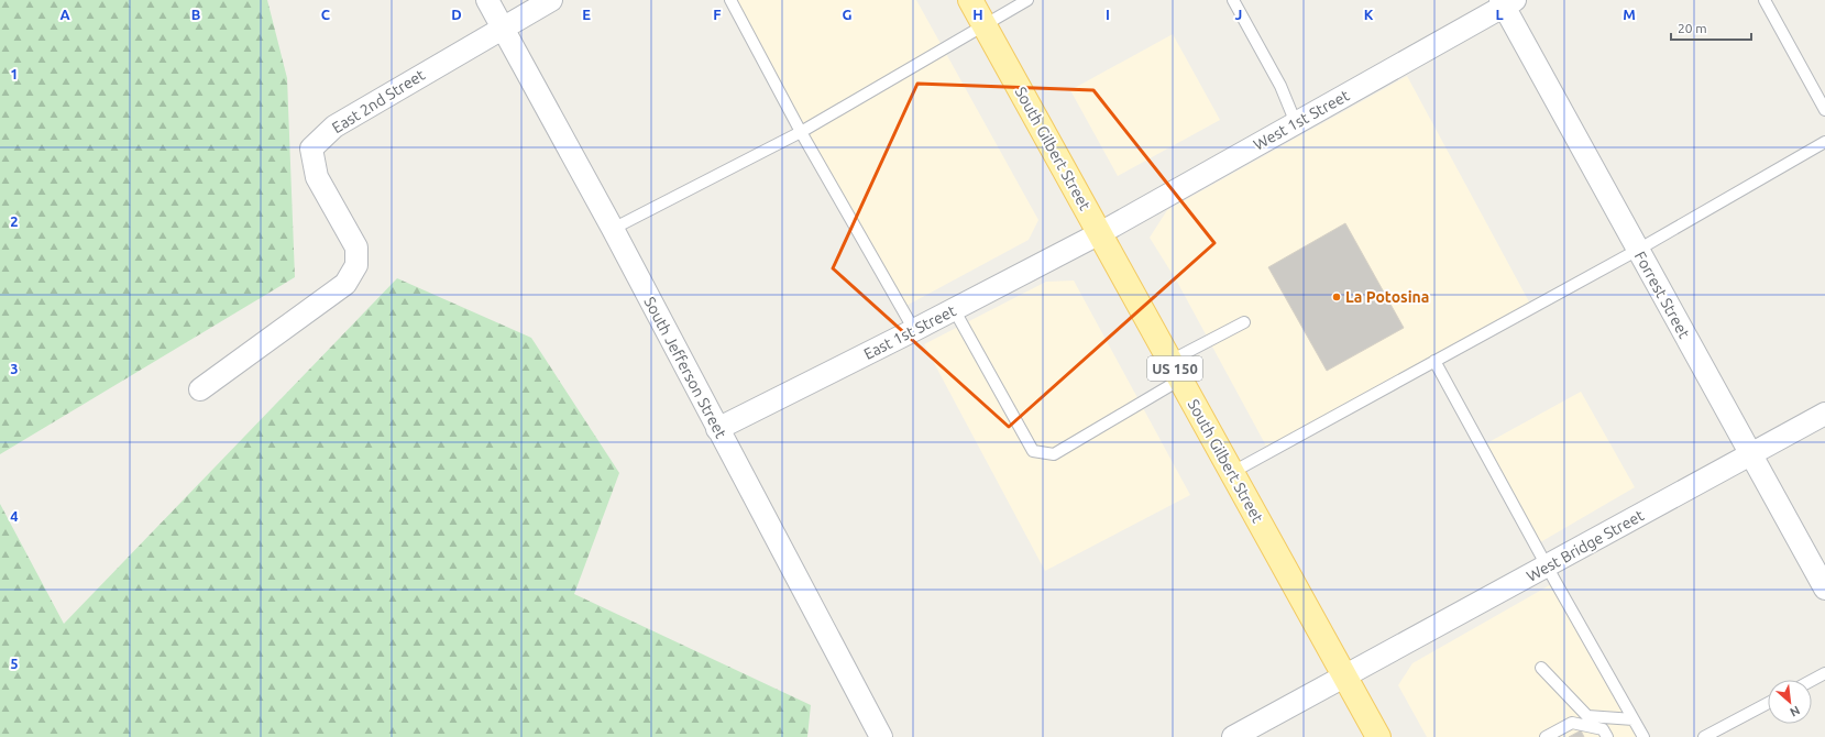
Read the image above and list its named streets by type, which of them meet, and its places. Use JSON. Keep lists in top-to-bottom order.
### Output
{
  "streets": {
    "main road": ["South Gilbert Street", "US 150"],
    "street": [
      "East 2nd Street",
      "West 1st Street",
      "Forrest Street",
      "East 1st Street",
      "South Jefferson Street",
      "West Bridge Street"
    ]
  },
  "crossings": [
    ["East 2nd Street", "South Jefferson Street"],
    ["West 1st Street", "South Gilbert Street"],
    ["West 1st Street", "Forrest Street"],
    ["West 1st Street", "East 1st Street"],
    ["South Gilbert Street", "East 1st Street"],
    ["South Gilbert Street", "West Bridge Street"],
    ["Forrest Street", "West Bridge Street"],
    ["East 1st Street", "South Jefferson Street"]
  ],
  "places": ["La Potosina"],
  "scale_bar": "20 m",
  "north": "bottom right",
  "grid": {
    "columns": [
      "A",
      "B",
      "C",
      "D",
      "E",
      "F",
      "G",
      "H",
      "I",
      "J",
      "K",
      "L",
      "M"
    ],
    "rows": [
      "1",
      "2",
      "3",
      "4",
      "5"
    ]
  }
}
